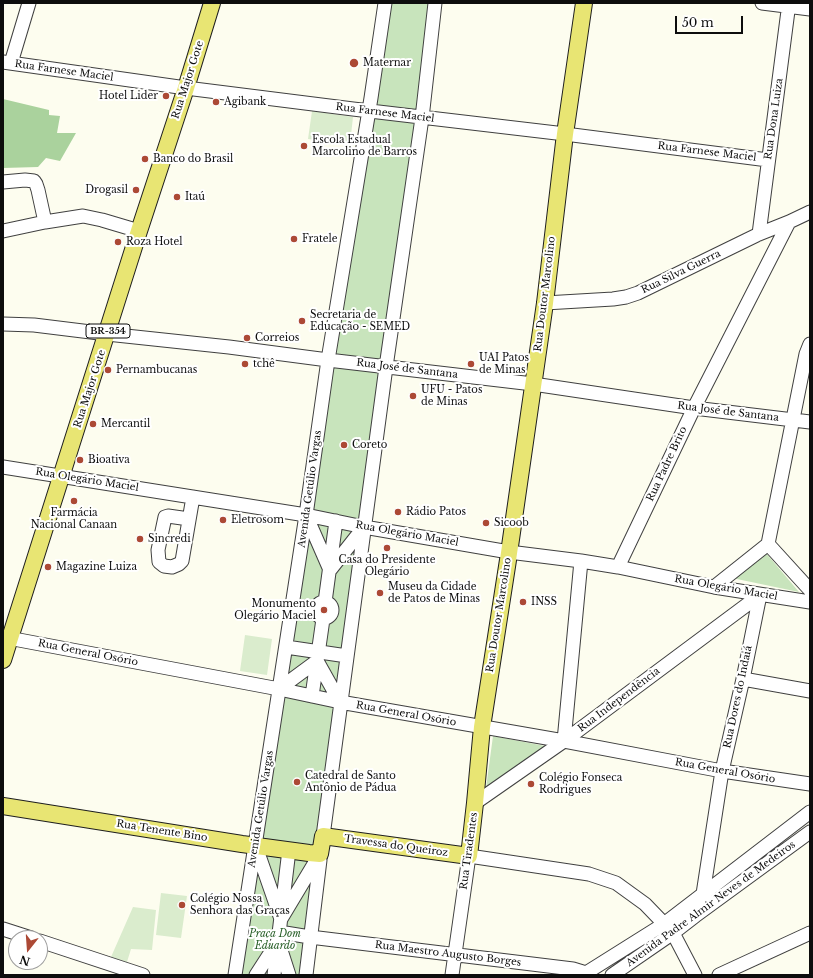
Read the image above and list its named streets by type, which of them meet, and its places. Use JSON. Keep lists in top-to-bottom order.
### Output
{
  "streets": {
    "main road": [
      "Rua Major Gote",
      "Rua Doutor Marcolino",
      "BR-354",
      "Rua Tenente Bino",
      "Travessa do Queiroz",
      "Rua Tiradentes"
    ],
    "street": [
      "Rua Farnese Maciel",
      "Rua Dona Luiza",
      "Rua Silva Guerra",
      "Rua José de Santana",
      "Rua Padre Brito",
      "Rua Olegário Maciel",
      "Avenida Getúlio Vargas",
      "Rua General Osório",
      "Rua Dores do Indaiá",
      "Rua Independência",
      "Avenida Padre Almir Neves de Medeiros",
      "Rua Maestro Augusto Borges"
    ]
  },
  "crossings": [
    ["Rua Farnese Maciel", "Rua Major Gote"],
    ["Rua Farnese Maciel", "Rua Dona Luiza"],
    ["Rua Farnese Maciel", "Rua Doutor Marcolino"],
    ["Rua Farnese Maciel", "Avenida Getúlio Vargas"],
    ["Rua Major Gote", "Rua José de Santana"],
    ["Rua Major Gote", "Rua Olegário Maciel"],
    ["Rua Major Gote", "Rua General Osório"],
    ["Rua Dona Luiza", "Rua Silva Guerra"],
    ["Rua Silva Guerra", "Rua Doutor Marcolino"],
    ["Rua Silva Guerra", "Rua Padre Brito"],
    ["Rua Doutor Marcolino", "Rua José de Santana"],
    ["Rua Doutor Marcolino", "Rua Olegário Maciel"],
    ["Rua Doutor Marcolino", "Rua General Osório"],
    ["Rua Doutor Marcolino", "Rua Tiradentes"],
    ["Rua José de Santana", "Rua Padre Brito"],
    ["Rua José de Santana", "Avenida Getúlio Vargas"],
    ["Rua Padre Brito", "Rua Olegário Maciel"],
    ["Rua Olegário Maciel", "Avenida Getúlio Vargas"],
    ["Rua Olegário Maciel", "Rua Dores do Indaiá"],
    ["Rua Olegário Maciel", "Rua Independência"],
    ["Avenida Getúlio Vargas", "Rua General Osório"],
    ["Avenida Getúlio Vargas", "Rua Tenente Bino"],
    ["Rua General Osório", "Rua Dores do Indaiá"],
    ["Rua General Osório", "Rua Independência"],
    ["Rua General Osório", "Rua Tiradentes"],
    ["Rua Dores do Indaiá", "Rua Independência"],
    ["Rua Dores do Indaiá", "Avenida Padre Almir Neves de Medeiros"],
    ["Rua Independência", "Rua Tiradentes"],
    ["Travessa do Queiroz", "Rua Tiradentes"],
    ["Rua Tiradentes", "Rua Maestro Augusto Borges"],
    ["Avenida Padre Almir Neves de Medeiros", "Rua Maestro Augusto Borges"]
  ],
  "parks": ["Praça Dom Eduardo"],
  "places": [
    "Maternar",
    "Hotel Lider",
    "Agibank",
    "Escola Estadual Marcolino de Barros",
    "Banco do Brasil",
    "Drogasil",
    "Itaú",
    "Fratele",
    "Roza Hotel",
    "Secretaria de Educação - SEMED",
    "Correios",
    "tchê",
    "UAI Patos de Minas",
    "Pernambucanas",
    "UFU - Patos de Minas",
    "Mercantil",
    "Coreto",
    "Bioativa",
    "Farmácia Nacional Canaan",
    "Rádio Patos",
    "Eletrosom",
    "Sicoob",
    "Sincredi",
    "Casa do Presidente Olegário",
    "Magazine Luiza",
    "Museu da Cidade de Patos de Minas",
    "INSS",
    "Monumento Olegário Maciel",
    "Catedral de Santo Antônio de Pádua",
    "Colégio Fonseca Rodrigues",
    "Colégio Nossa Senhora das Graças"
  ],
  "scale_bar": "50 m",
  "north": "bottom"
}
